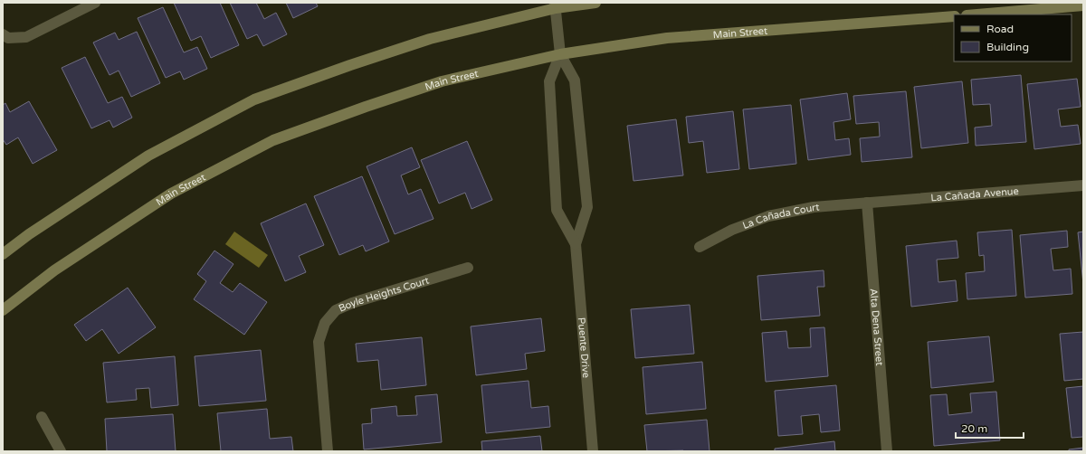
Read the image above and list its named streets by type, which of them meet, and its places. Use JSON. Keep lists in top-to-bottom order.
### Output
{
  "streets": {
    "street": [
      "Main Street",
      "La Cañada Avenue",
      "La Cañada Court",
      "Boyle Heights Court",
      "Alta Dena Street",
      "Puente Drive"
    ]
  },
  "crossings": [
    ["Main Street", "Puente Drive"],
    ["La Cañada Avenue", "La Cañada Court"],
    ["La Cañada Avenue", "Alta Dena Street"],
    ["La Cañada Court", "Alta Dena Street"]
  ],
  "legend": ["Road", "Building"],
  "scale_bar": "20 m"
}
